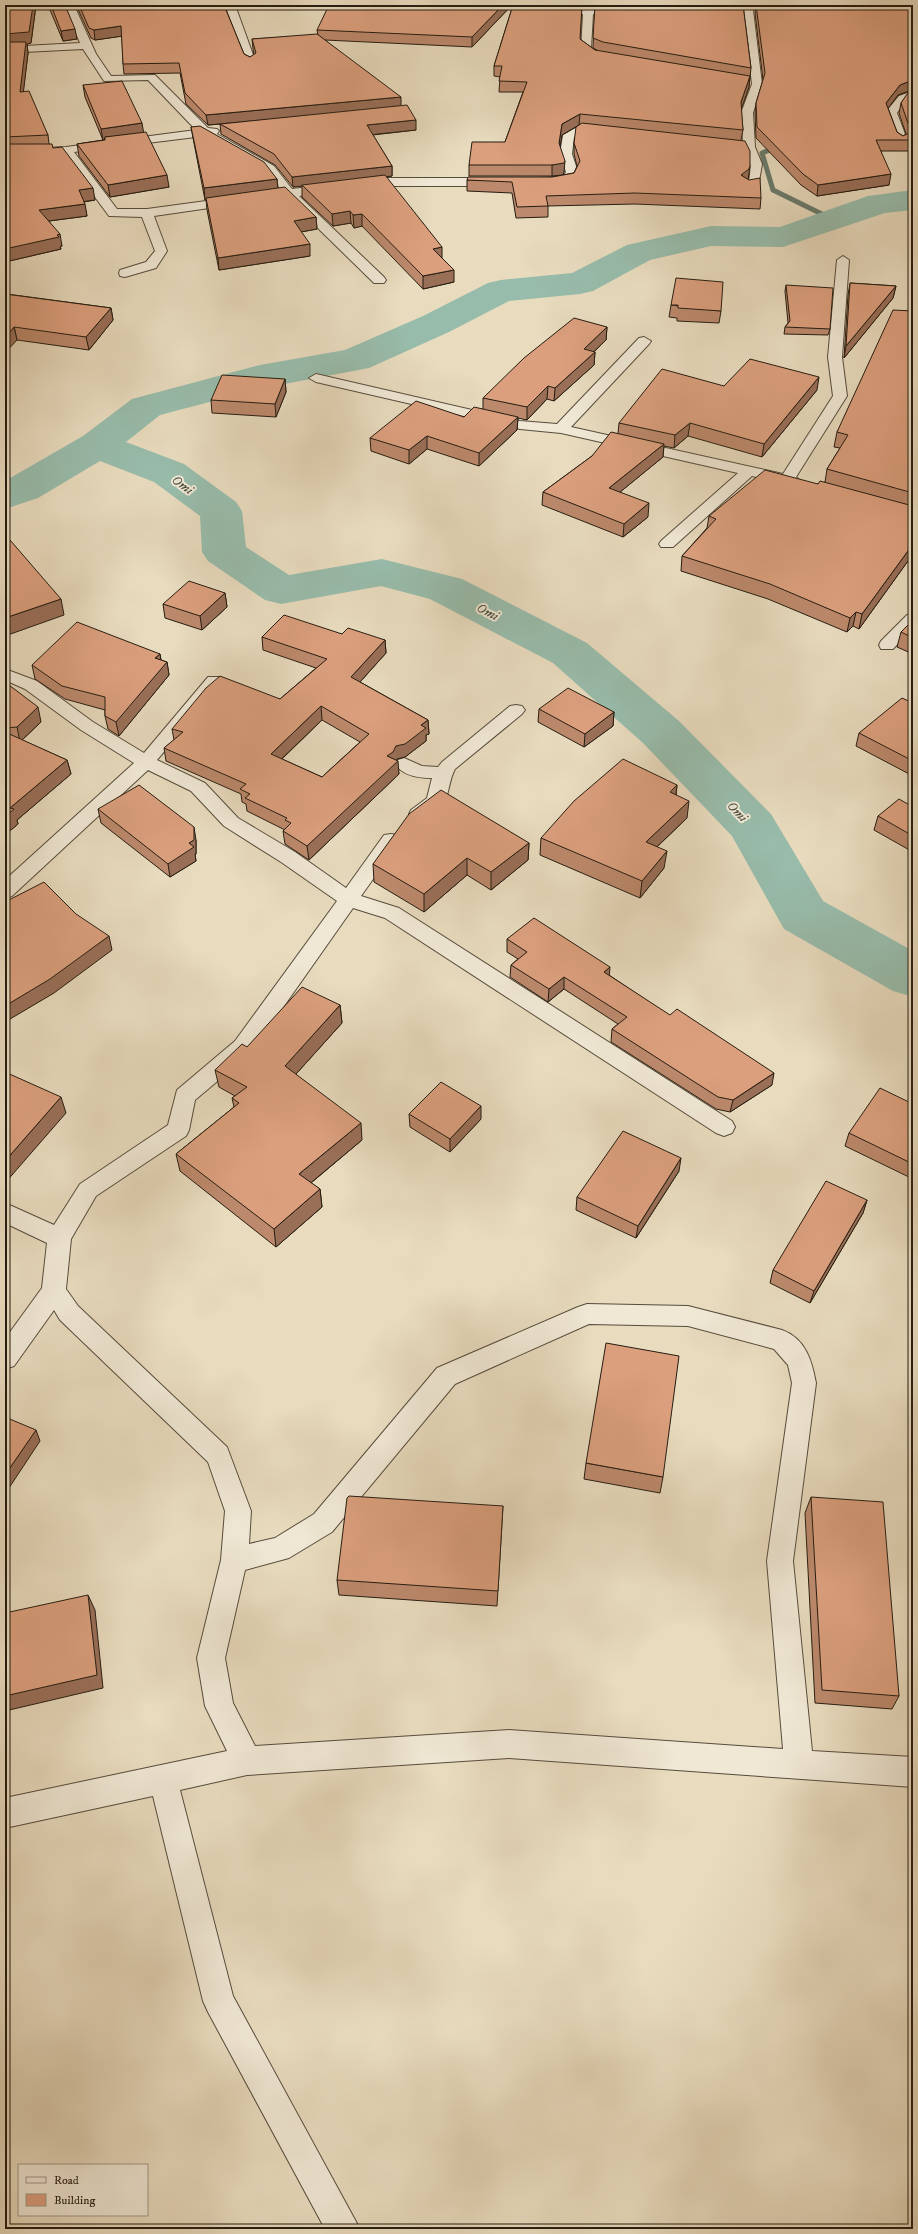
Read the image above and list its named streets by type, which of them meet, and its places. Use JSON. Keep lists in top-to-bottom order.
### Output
{
  "water": ["Omi"],
  "legend": ["Road", "Building"]
}
